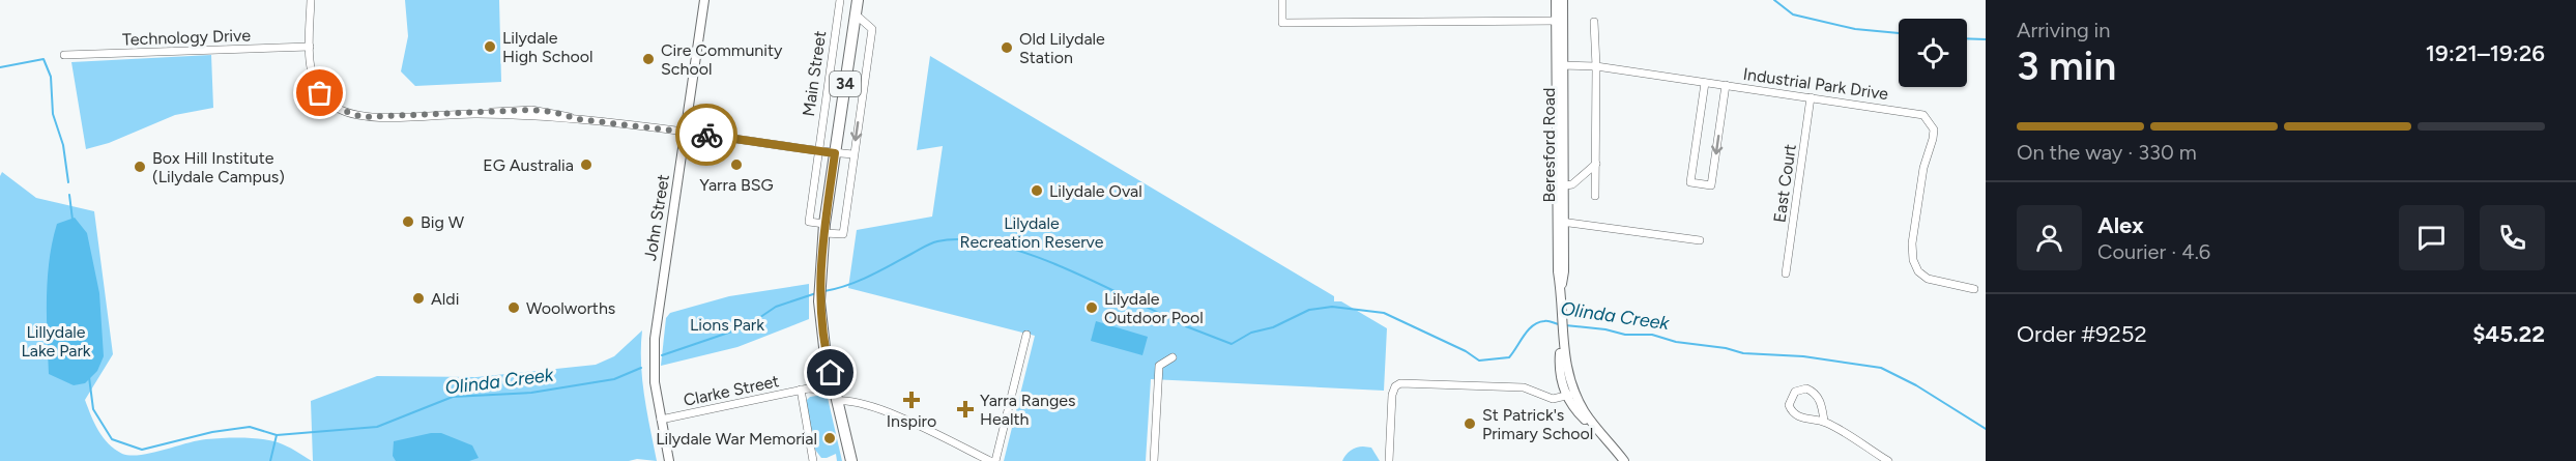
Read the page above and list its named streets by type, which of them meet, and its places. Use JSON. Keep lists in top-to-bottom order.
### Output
{
  "streets": {
    "highway": ["34"],
    "main road": ["Beresford Road", "John Street"],
    "street": [
      "Technology Drive",
      "Main Street",
      "Industrial Park Drive",
      "East Court",
      "Clarke Street"
    ]
  },
  "crossings": [
    ["Main Street", "34"],
    ["34", "Clarke Street"],
    ["Industrial Park Drive", "Beresford Road"],
    ["Industrial Park Drive", "East Court"],
    ["John Street", "Clarke Street"]
  ],
  "water": ["Olinda Creek"],
  "parks": ["Lilydale Recreation Reserve", "Lions Park", "Lillydale Lake Park"],
  "places": {
    "other": [
      "Lilydale High School",
      "Old Lilydale Station",
      "Cire Community School",
      "EG Australia",
      "Yarra BSG",
      "Box Hill Institute (Lilydale Campus)",
      "Lilydale Oval",
      "Big W",
      "Aldi",
      "Woolworths",
      "Lilydale Outdoor Pool",
      "St Patrick's Primary School",
      "Lilydale War Memorial"
    ],
    "health": ["Inspiro", "Yarra Ranges Health"]
  },
  "page": {
    "heading": ["3 min", "Arriving in", "19:21–19:26"],
    "panel": [
      "Alex",
      "Courier · 4.6",
      "Order #9252",
      "$45.22"
    ],
    "bar": "On the way · 330 m"
  }
}
